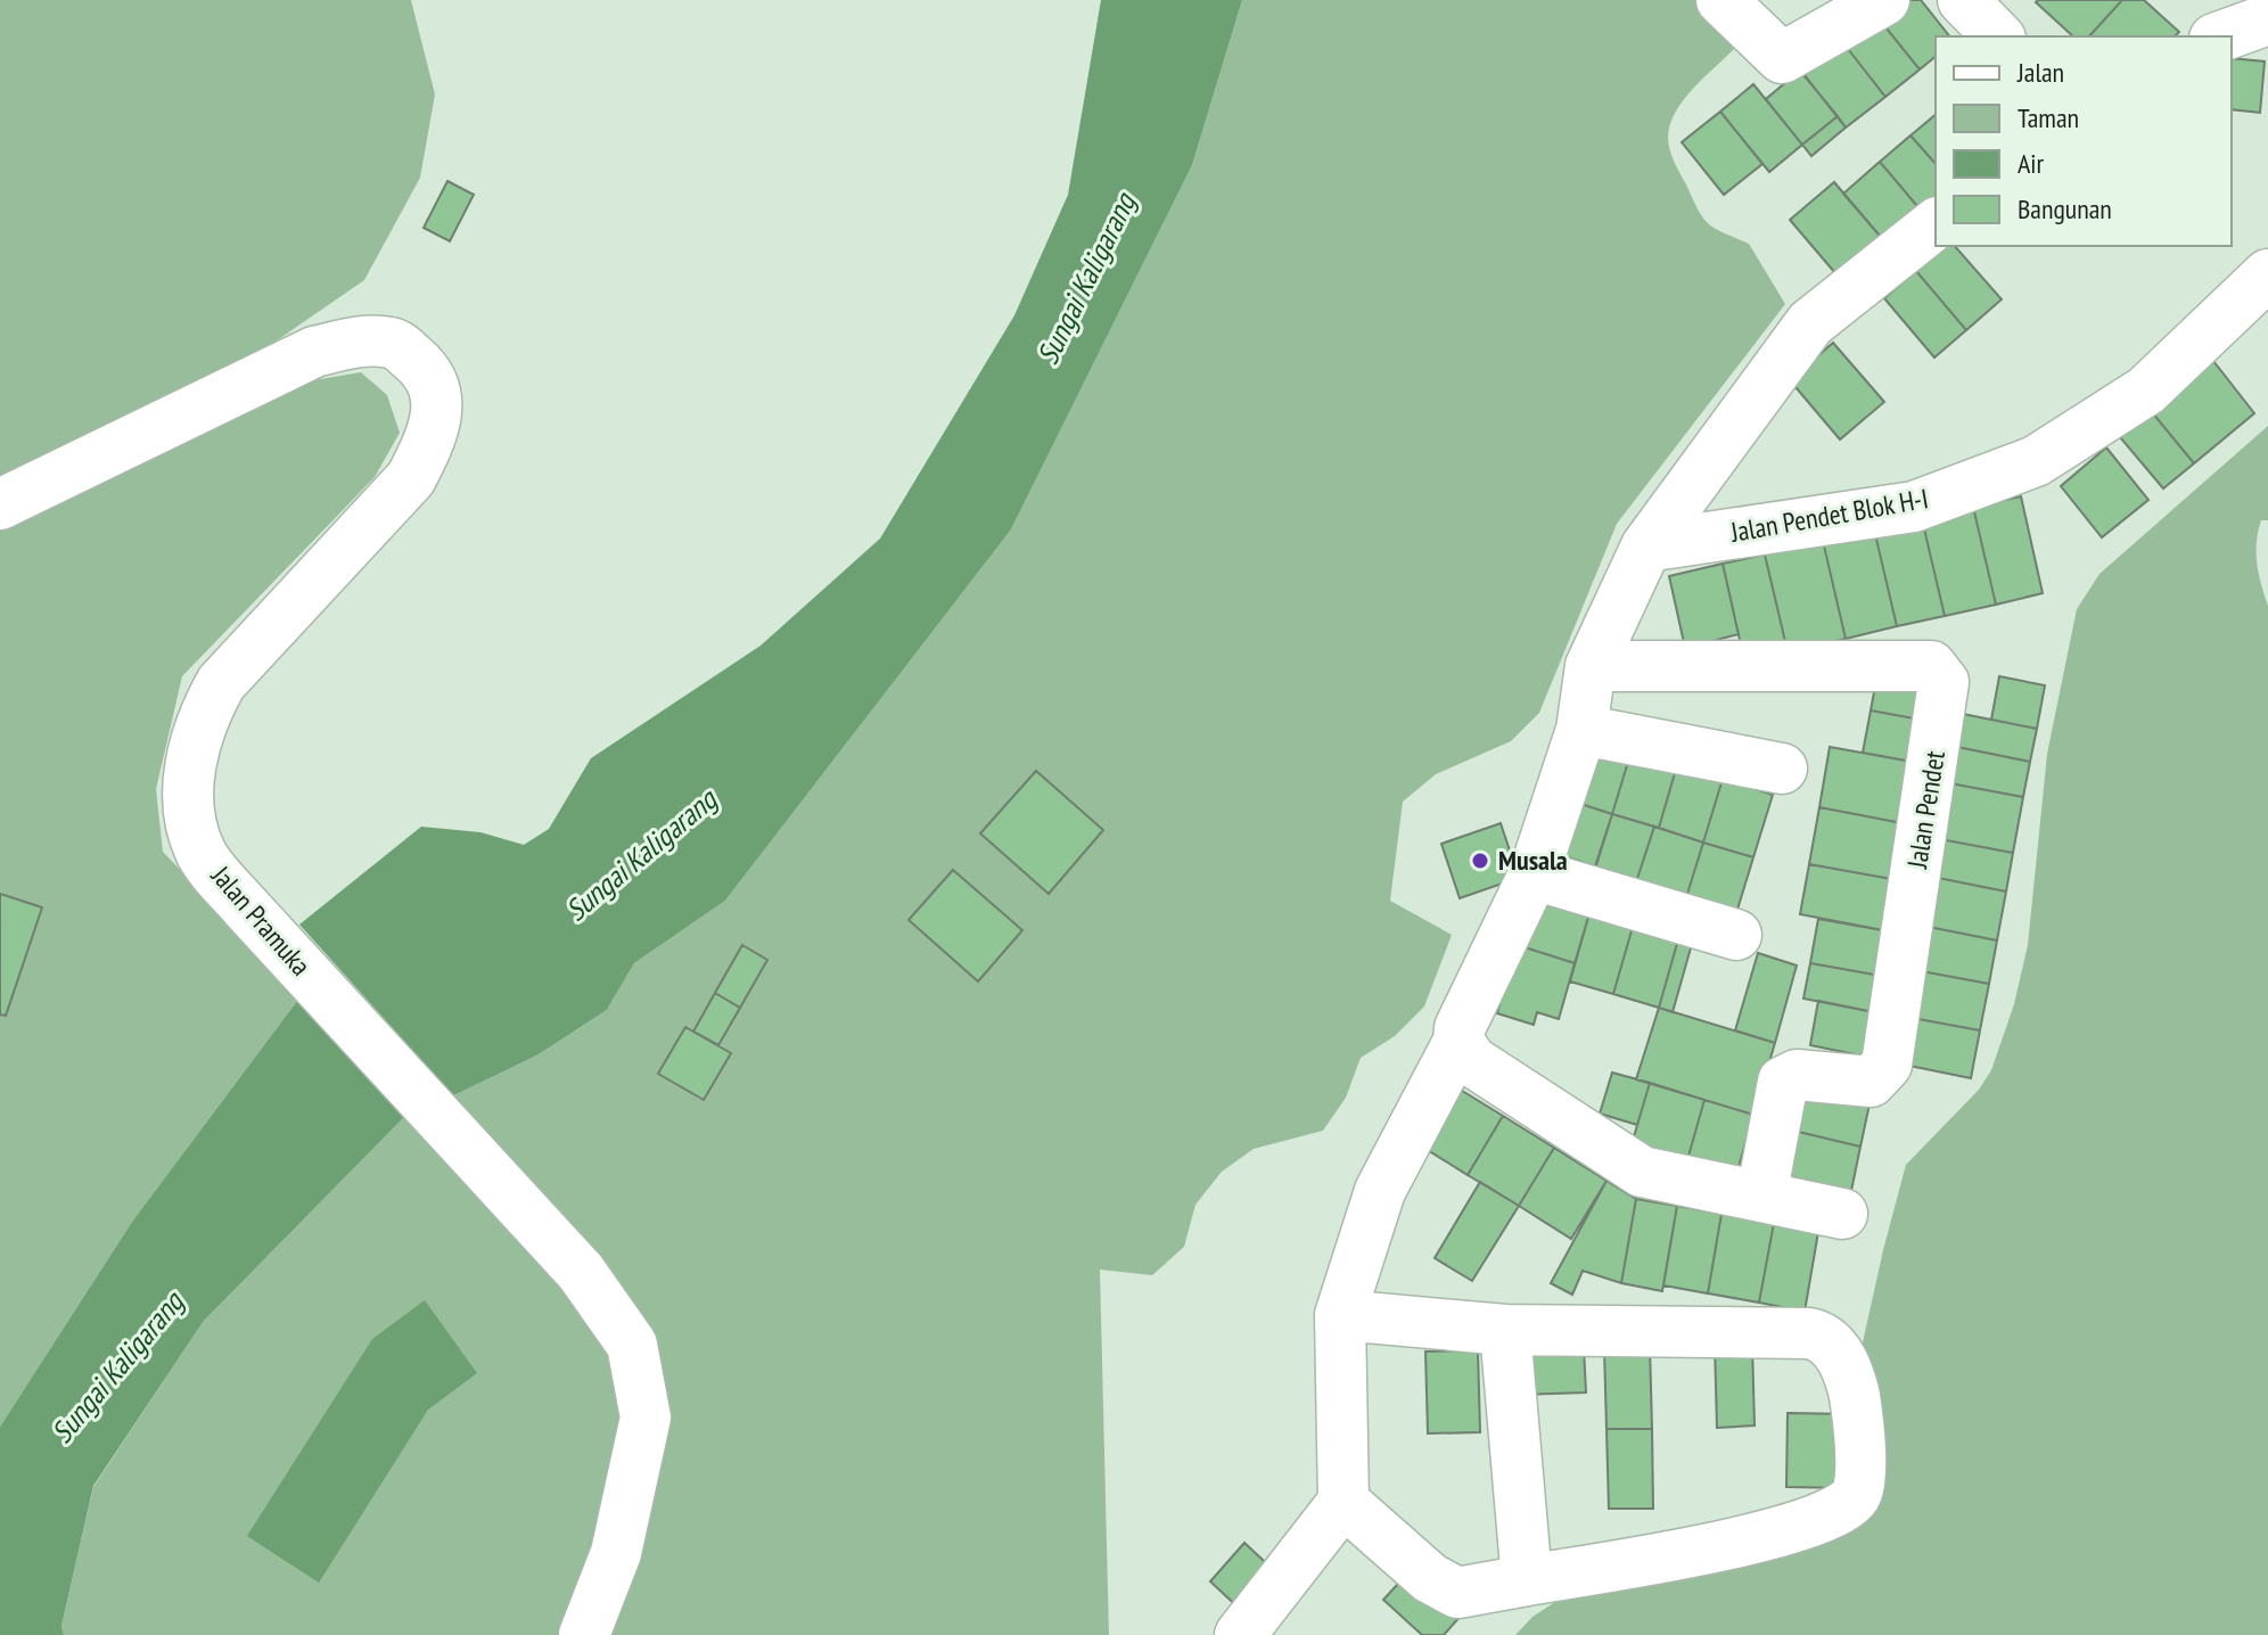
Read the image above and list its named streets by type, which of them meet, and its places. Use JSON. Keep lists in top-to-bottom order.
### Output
{
  "streets": {
    "street": ["Jalan Pendet Blok H-I", "Jalan Pendet", "Jalan Pramuka"]
  },
  "water": ["Sungai Kaligarang"],
  "places": ["Musala"],
  "legend": [
    "Jalan",
    "Taman",
    "Air",
    "Bangunan"
  ]
}
